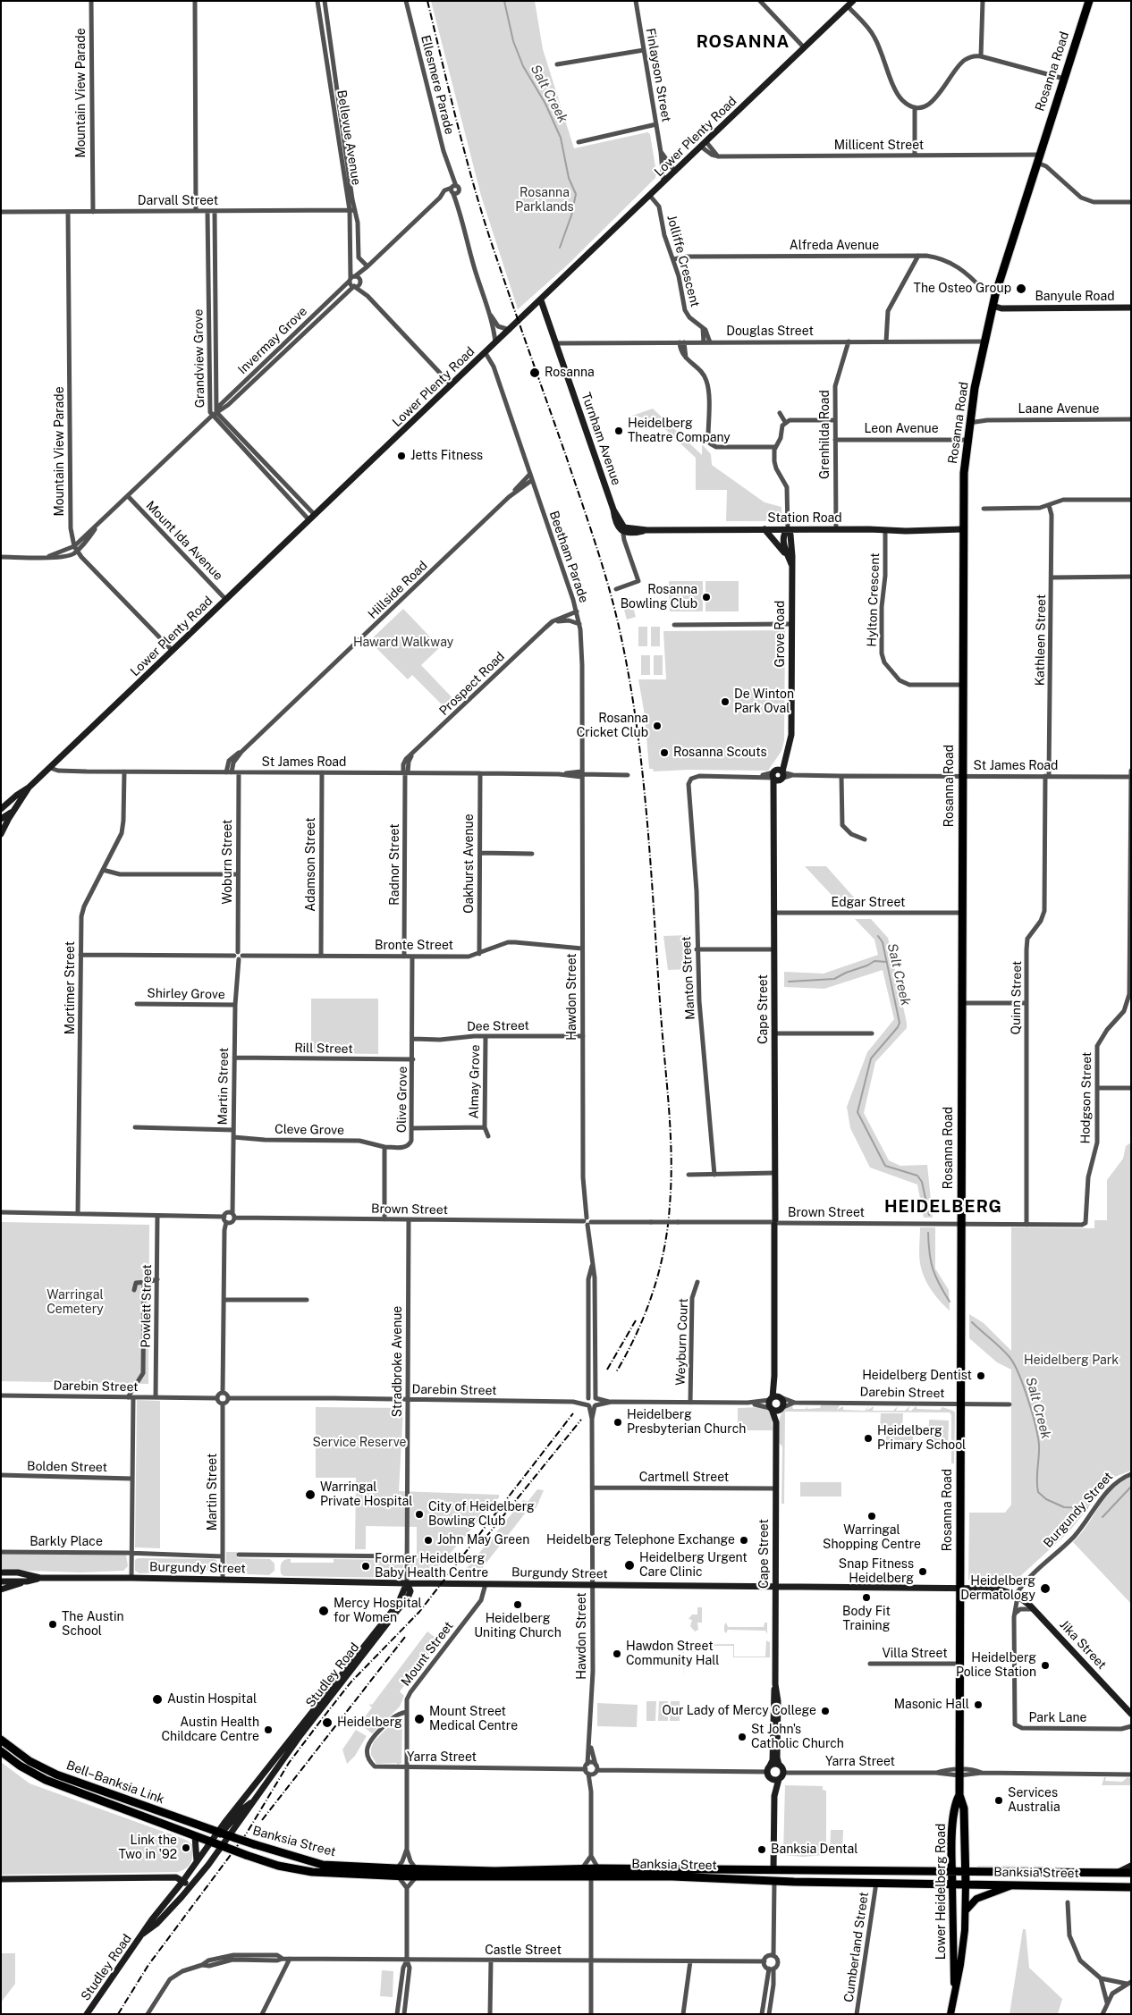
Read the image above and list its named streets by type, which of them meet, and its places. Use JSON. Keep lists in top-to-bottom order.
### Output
{
  "streets": {
    "highway": [
      "Rosanna Road",
      "Bell–Banksia Link",
      "Banksia Street",
      "Lower Heidelberg Road"
    ],
    "street": [
      "Finlayson Street",
      "Ellesmere Parade",
      "Mountain View Parade",
      "Lower Plenty Road",
      "Bellevue Avenue",
      "Millicent Street",
      "Darvall Street",
      "Alfreda Avenue",
      "Jolliffe Crescent",
      "Banyule Road",
      "Douglas Street",
      "Invermay Grove",
      "Grandview Grove",
      "Laane Avenue",
      "Leon Avenue",
      "Grenhilda Road",
      "Turnham Avenue",
      "Station Road",
      "Mount Ida Avenue",
      "Beetham Parade",
      "Hillside Road",
      "Hylton Crescent",
      "Grove Road",
      "Kathleen Street",
      "Prospect Road",
      "St James Road",
      "Woburn Street",
      "Oakhurst Avenue",
      "Adamson Street",
      "Radnor Street",
      "Edgar Street",
      "Bronte Street",
      "Manton Street",
      "Mortimer Street",
      "Shirley Grove",
      "Hawdon Street",
      "Quinn Street",
      "Cape Street",
      "Dee Street",
      "Rill Street",
      "Almay Grove",
      "Martin Street",
      "Hodgson Street",
      "Olive Grove",
      "Cleve Grove",
      "Brown Street",
      "Powlett Street",
      "Weyburn Court",
      "Stradbroke Avenue",
      "Darebin Street",
      "Bolden Street",
      "Cartmell Street",
      "Burgundy Street",
      "Barkly Place",
      "Jika Street",
      "Mount Street",
      "Villa Street",
      "Studley Road",
      "Park Lane",
      "Yarra Street",
      "Cumberland Street",
      "Castle Street"
    ]
  },
  "crossings": [
    ["Rosanna Road", "Millicent Street"],
    ["Rosanna Road", "Banyule Road"],
    ["Rosanna Road", "Douglas Street"],
    ["Rosanna Road", "Laane Avenue"],
    ["Rosanna Road", "Leon Avenue"],
    ["Rosanna Road", "Station Road"],
    ["Rosanna Road", "Hylton Crescent"],
    ["Rosanna Road", "St James Road"],
    ["Rosanna Road", "Edgar Street"],
    ["Rosanna Road", "Brown Street"],
    ["Rosanna Road", "Darebin Street"],
    ["Rosanna Road", "Burgundy Street"],
    ["Rosanna Road", "Lower Heidelberg Road"],
    ["Finlayson Street", "Lower Plenty Road"],
    ["Ellesmere Parade", "Lower Plenty Road"],
    ["Ellesmere Parade", "Invermay Grove"],
    ["Mountain View Parade", "Darvall Street"],
    ["Mountain View Parade", "Invermay Grove"],
    ["Lower Plenty Road", "Millicent Street"],
    ["Lower Plenty Road", "Jolliffe Crescent"],
    ["Lower Plenty Road", "Grandview Grove"],
    ["Lower Plenty Road", "Turnham Avenue"],
    ["Lower Plenty Road", "Mount Ida Avenue"],
    ["Lower Plenty Road", "Beetham Parade"],
    ["Lower Plenty Road", "St James Road"],
    ["Bellevue Avenue", "Darvall Street"],
    ["Bellevue Avenue", "Invermay Grove"],
    ["Darvall Street", "Grandview Grove"],
    ["Alfreda Avenue", "Jolliffe Crescent"],
    ["Jolliffe Crescent", "Douglas Street"],
    ["Douglas Street", "Grenhilda Road"],
    ["Douglas Street", "Turnham Avenue"],
    ["Invermay Grove", "Grandview Grove"],
    ["Invermay Grove", "Mount Ida Avenue"],
    ["Leon Avenue", "Grenhilda Road"],
    ["Grenhilda Road", "Station Road"],
    ["Turnham Avenue", "Station Road"],
    ["Station Road", "Hylton Crescent"],
    ["Station Road", "Grove Road"],
    ["Beetham Parade", "Hillside Road"],
    ["Beetham Parade", "Prospect Road"],
    ["Beetham Parade", "St James Road"],
    ["Beetham Parade", "Hawdon Street"],
    ["Hillside Road", "St James Road"],
    ["Grove Road", "St James Road"],
    ["Grove Road", "Cape Street"],
    ["Kathleen Street", "St James Road"],
    ["Kathleen Street", "Quinn Street"],
    ["Prospect Road", "St James Road"],
    ["Prospect Road", "Radnor Street"],
    ["St James Road", "Woburn Street"],
    ["St James Road", "Oakhurst Avenue"],
    ["St James Road", "Adamson Street"],
    ["St James Road", "Radnor Street"],
    ["St James Road", "Manton Street"],
    ["St James Road", "Mortimer Street"],
    ["St James Road", "Hawdon Street"],
    ["St James Road", "Quinn Street"],
    ["St James Road", "Cape Street"],
    ["St James Road", "Hodgson Street"],
    ["Woburn Street", "Bronte Street"],
    ["Woburn Street", "Martin Street"],
    ["Oakhurst Avenue", "Bronte Street"],
    ["Adamson Street", "Bronte Street"],
    ["Radnor Street", "Bronte Street"],
    ["Edgar Street", "Cape Street"],
    ["Bronte Street", "Mortimer Street"],
    ["Bronte Street", "Hawdon Street"],
    ["Bronte Street", "Martin Street"],
    ["Bronte Street", "Olive Grove"],
    ["Shirley Grove", "Martin Street"],
    ["Hawdon Street", "Dee Street"],
    ["Hawdon Street", "Brown Street"],
    ["Hawdon Street", "Darebin Street"],
    ["Hawdon Street", "Cartmell Street"],
    ["Hawdon Street", "Burgundy Street"],
    ["Hawdon Street", "Yarra Street"],
    ["Hawdon Street", "Banksia Street"],
    ["Quinn Street", "Brown Street"],
    ["Cape Street", "Brown Street"],
    ["Cape Street", "Darebin Street"],
    ["Cape Street", "Cartmell Street"],
    ["Cape Street", "Burgundy Street"],
    ["Cape Street", "Yarra Street"],
    ["Dee Street", "Almay Grove"],
    ["Dee Street", "Olive Grove"],
    ["Rill Street", "Martin Street"],
    ["Rill Street", "Olive Grove"],
    ["Almay Grove", "Olive Grove"],
    ["Martin Street", "Cleve Grove"],
    ["Martin Street", "Brown Street"],
    ["Martin Street", "Darebin Street"],
    ["Martin Street", "Burgundy Street"],
    ["Hodgson Street", "Brown Street"],
    ["Olive Grove", "Cleve Grove"],
    ["Olive Grove", "Brown Street"],
    ["Brown Street", "Stradbroke Avenue"],
    ["Powlett Street", "Darebin Street"],
    ["Weyburn Court", "Darebin Street"],
    ["Stradbroke Avenue", "Darebin Street"],
    ["Stradbroke Avenue", "Burgundy Street"],
    ["Stradbroke Avenue", "Studley Road"],
    ["Burgundy Street", "Barkly Place"],
    ["Burgundy Street", "Jika Street"],
    ["Burgundy Street", "Mount Street"],
    ["Burgundy Street", "Studley Road"],
    ["Burgundy Street", "Park Lane"],
    ["Burgundy Street", "Lower Heidelberg Road"],
    ["Jika Street", "Park Lane"],
    ["Mount Street", "Yarra Street"],
    ["Mount Street", "Banksia Street"],
    ["Villa Street", "Lower Heidelberg Road"],
    ["Studley Road", "Bell–Banksia Link"],
    ["Studley Road", "Banksia Street"],
    ["Yarra Street", "Lower Heidelberg Road"],
    ["Bell–Banksia Link", "Banksia Street"],
    ["Banksia Street", "Lower Heidelberg Road"],
    ["Banksia Street", "Cumberland Street"]
  ],
  "districts": ["ROSANNA", "HEIDELBERG"],
  "water": ["Salt Creek"],
  "parks": [
    "Rosanna Parklands",
    "Haward Walkway",
    "Warringal Cemetery",
    "Heidelberg Park",
    "Service Reserve"
  ],
  "places": [
    "The Osteo Group",
    "Rosanna",
    "Heidelberg Theatre Company",
    "Jetts Fitness",
    "Rosanna Bowling Club",
    "De Winton Park Oval",
    "Rosanna Cricket Club",
    "Rosanna Scouts",
    "Heidelberg Dentist",
    "Heidelberg Presbyterian Church",
    "Heidelberg Primary School",
    "Warringal Private Hospital",
    "City of Heidelberg Bowling Club",
    "Warringal Shopping Centre",
    "John May Green",
    "Heidelberg Telephone Exchange",
    "Heidelberg Urgent Care Clinic",
    "Former Heidelberg Baby Health Centre",
    "Snap Fitness Heidelberg",
    "Heidelberg Dermatology",
    "Body Fit Training",
    "Heidelberg Uniting Church",
    "Mercy Hospital for Women",
    "The Austin School",
    "Hawdon Street Community Hall",
    "Heidelberg Police Station",
    "Austin Hospital",
    "Masonic Hall",
    "Our Lady of Mercy College",
    "Mount Street Medical Centre",
    "Heidelberg",
    "Austin Health Childcare Centre",
    "St John's Catholic Church",
    "Services Australia",
    "Link the Two in '92",
    "Banksia Dental"
  ]
}
